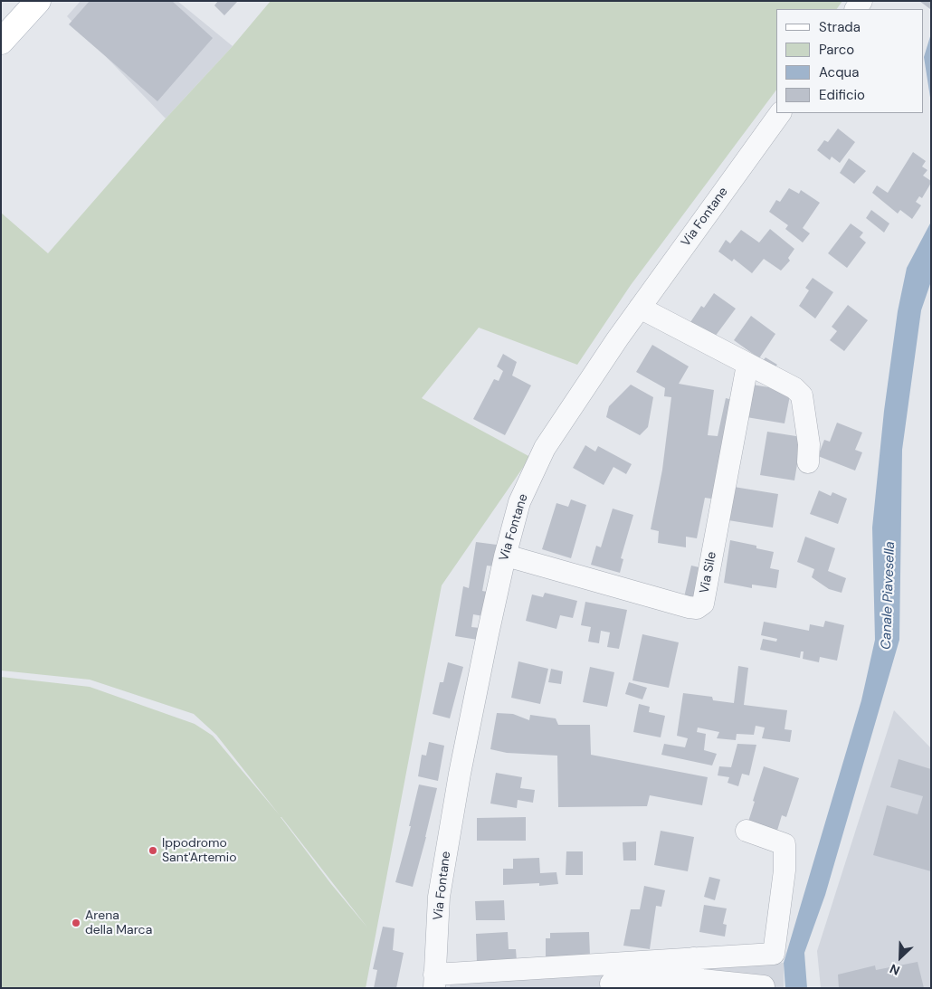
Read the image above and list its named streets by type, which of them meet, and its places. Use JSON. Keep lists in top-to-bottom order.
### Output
{
  "streets": {
    "street": ["Via Fontane", "Via Sile"]
  },
  "crossings": [
    ["Via Fontane", "Via Sile"]
  ],
  "water": ["Canale Piavesella"],
  "places": ["Ippodromo Sant'Artemio", "Arena della Marca"],
  "legend": [
    "Strada",
    "Parco",
    "Acqua",
    "Edificio"
  ],
  "north": "bottom left"
}
